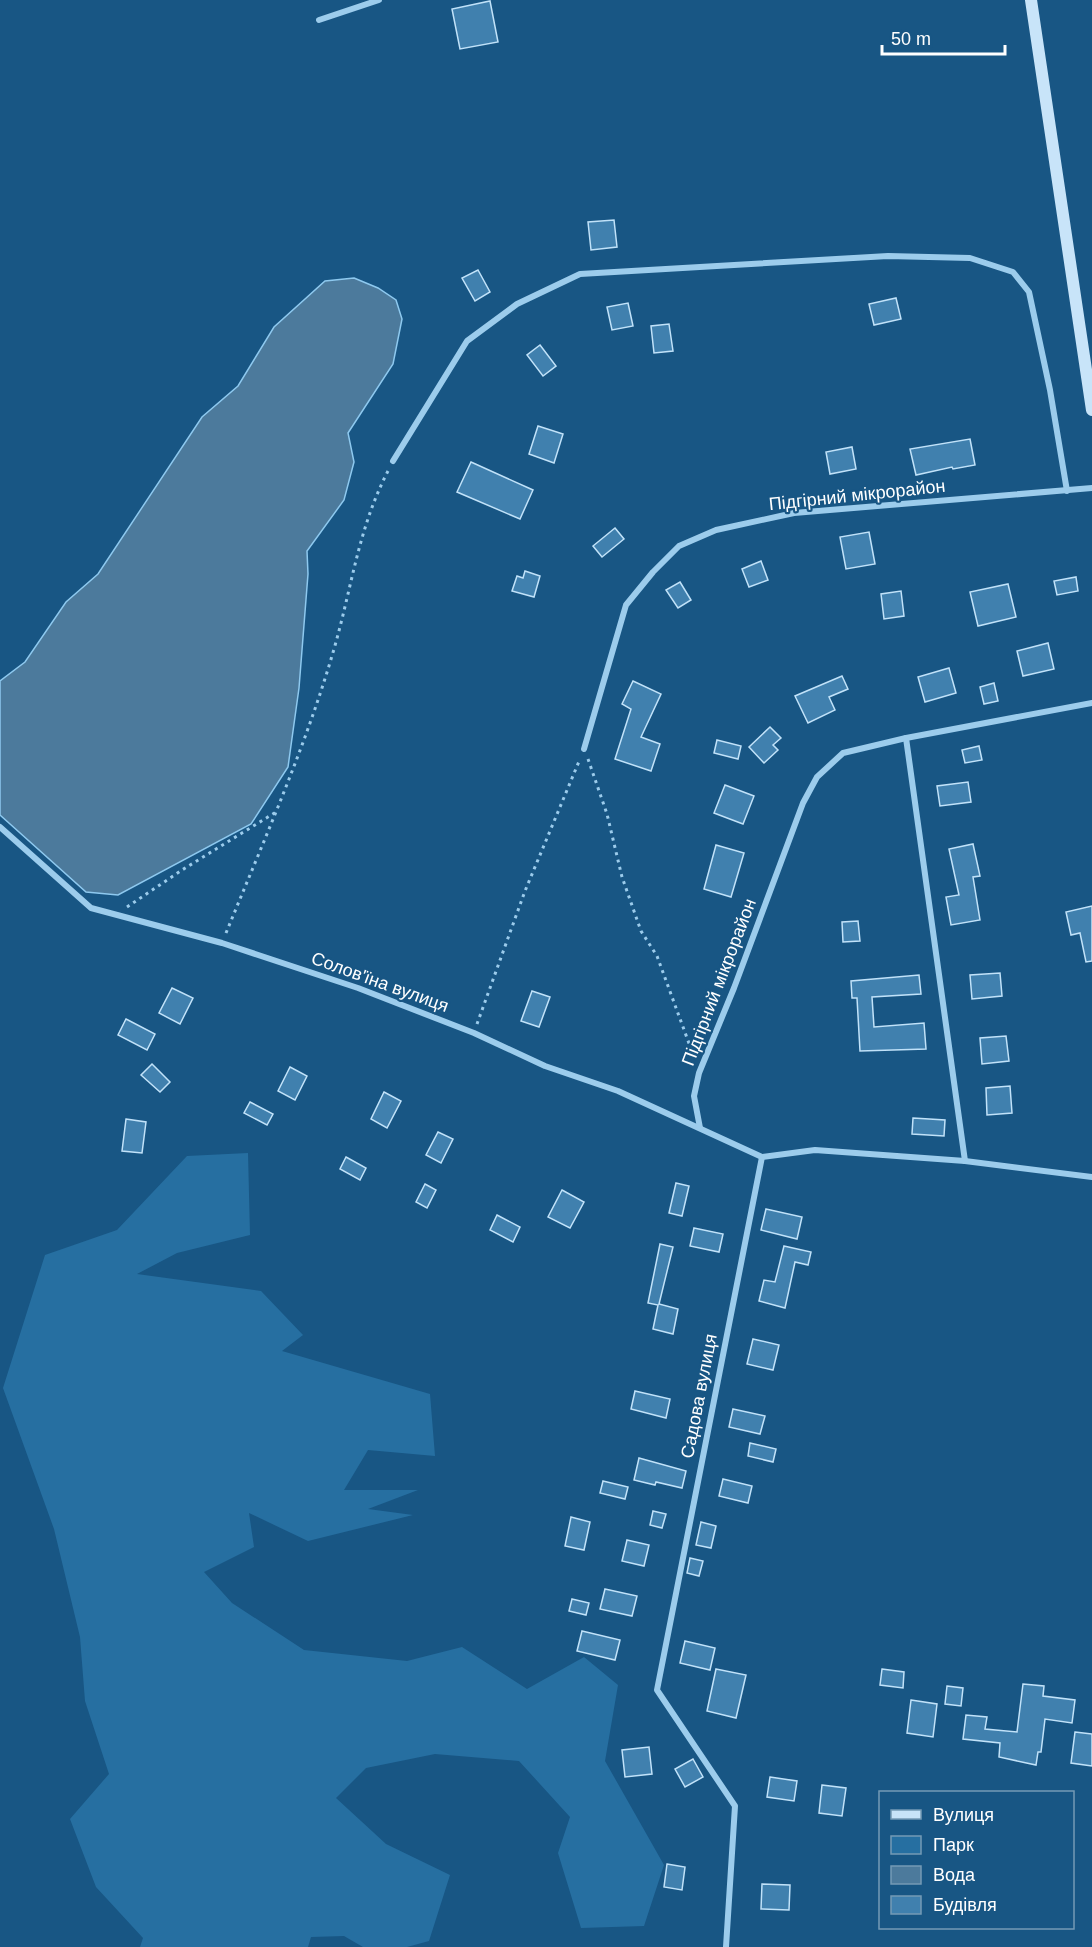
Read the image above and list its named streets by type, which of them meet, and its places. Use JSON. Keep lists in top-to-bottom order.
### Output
{
  "streets": {
    "street": ["Підгірний мікрорайон", "Солов'їна вулиця", "Садова вулиця"]
  },
  "crossings": [
    ["Підгірний мікрорайон", "Солов'їна вулиця"],
    ["Солов'їна вулиця", "Садова вулиця"]
  ],
  "legend": [
    "Вулиця",
    "Парк",
    "Вода",
    "Будівля"
  ],
  "scale_bar": "50 m"
}
